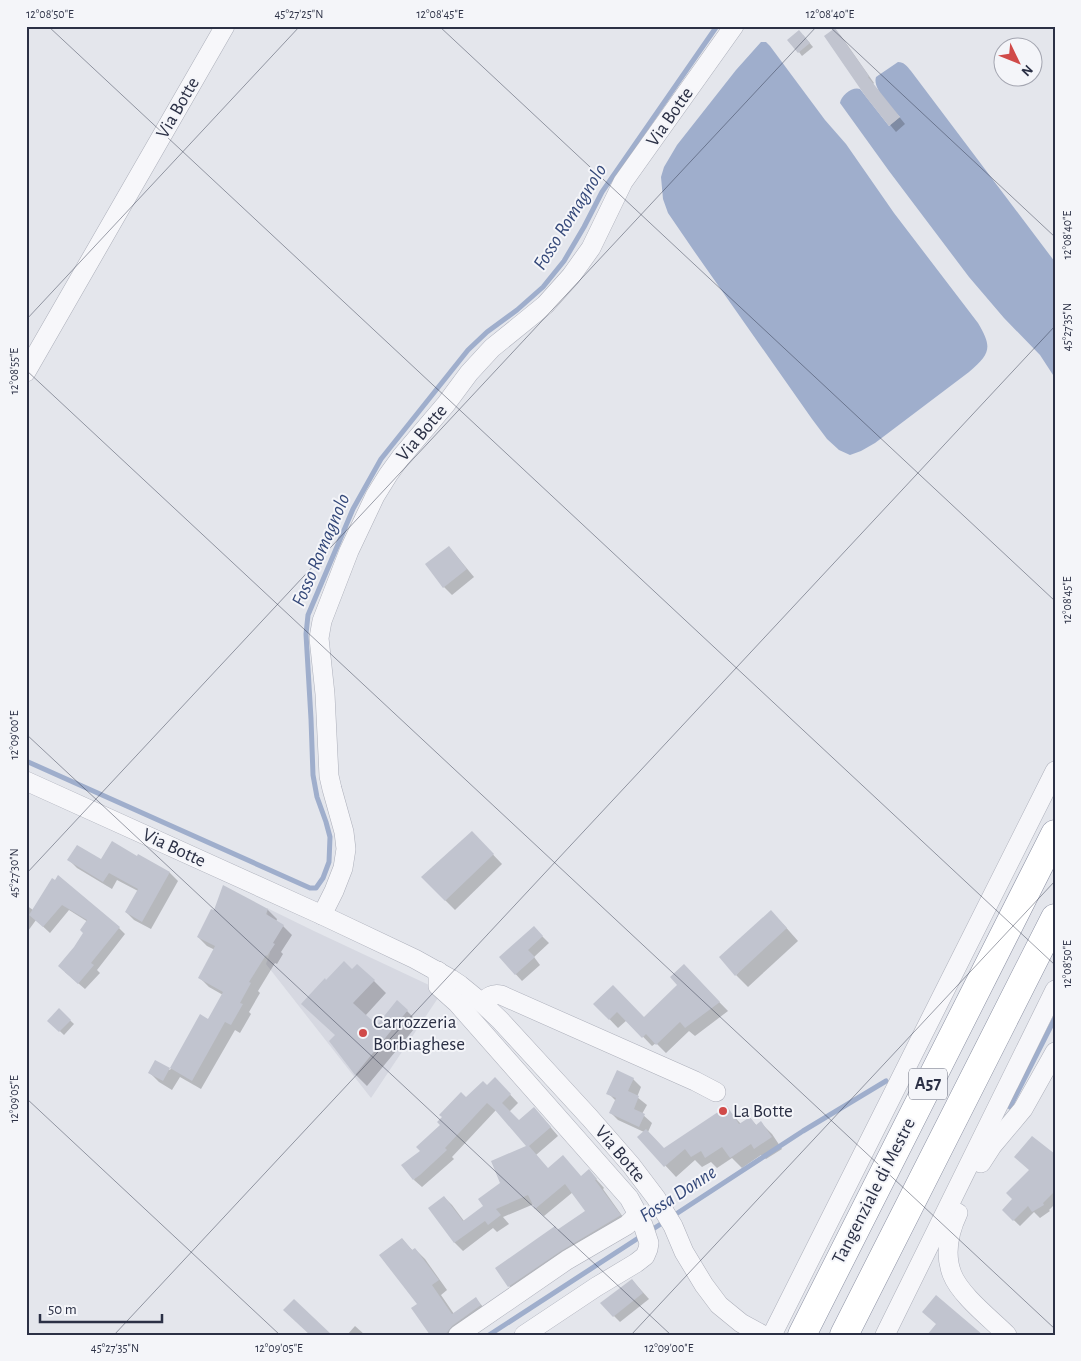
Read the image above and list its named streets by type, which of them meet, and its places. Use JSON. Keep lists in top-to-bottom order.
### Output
{
  "streets": {
    "highway": ["A57", "Tangenziale di Mestre"],
    "street": ["Via Botte"]
  },
  "water": ["Fosso Romagnolo", "Fossa Donne"],
  "places": ["Carrozzeria Borbiaghese", "La Botte"],
  "scale_bar": "50 m",
  "north": "bottom right",
  "coordinates": [
    "12°08'50\"E",
    "45°27'25\"N",
    "12°08'45\"E",
    "12°08'40\"E",
    "45°27'35\"N",
    "12°08'55\"E",
    "12°09'00\"E",
    "45°27'30\"N",
    "12°09'05\"E"
  ]
}
